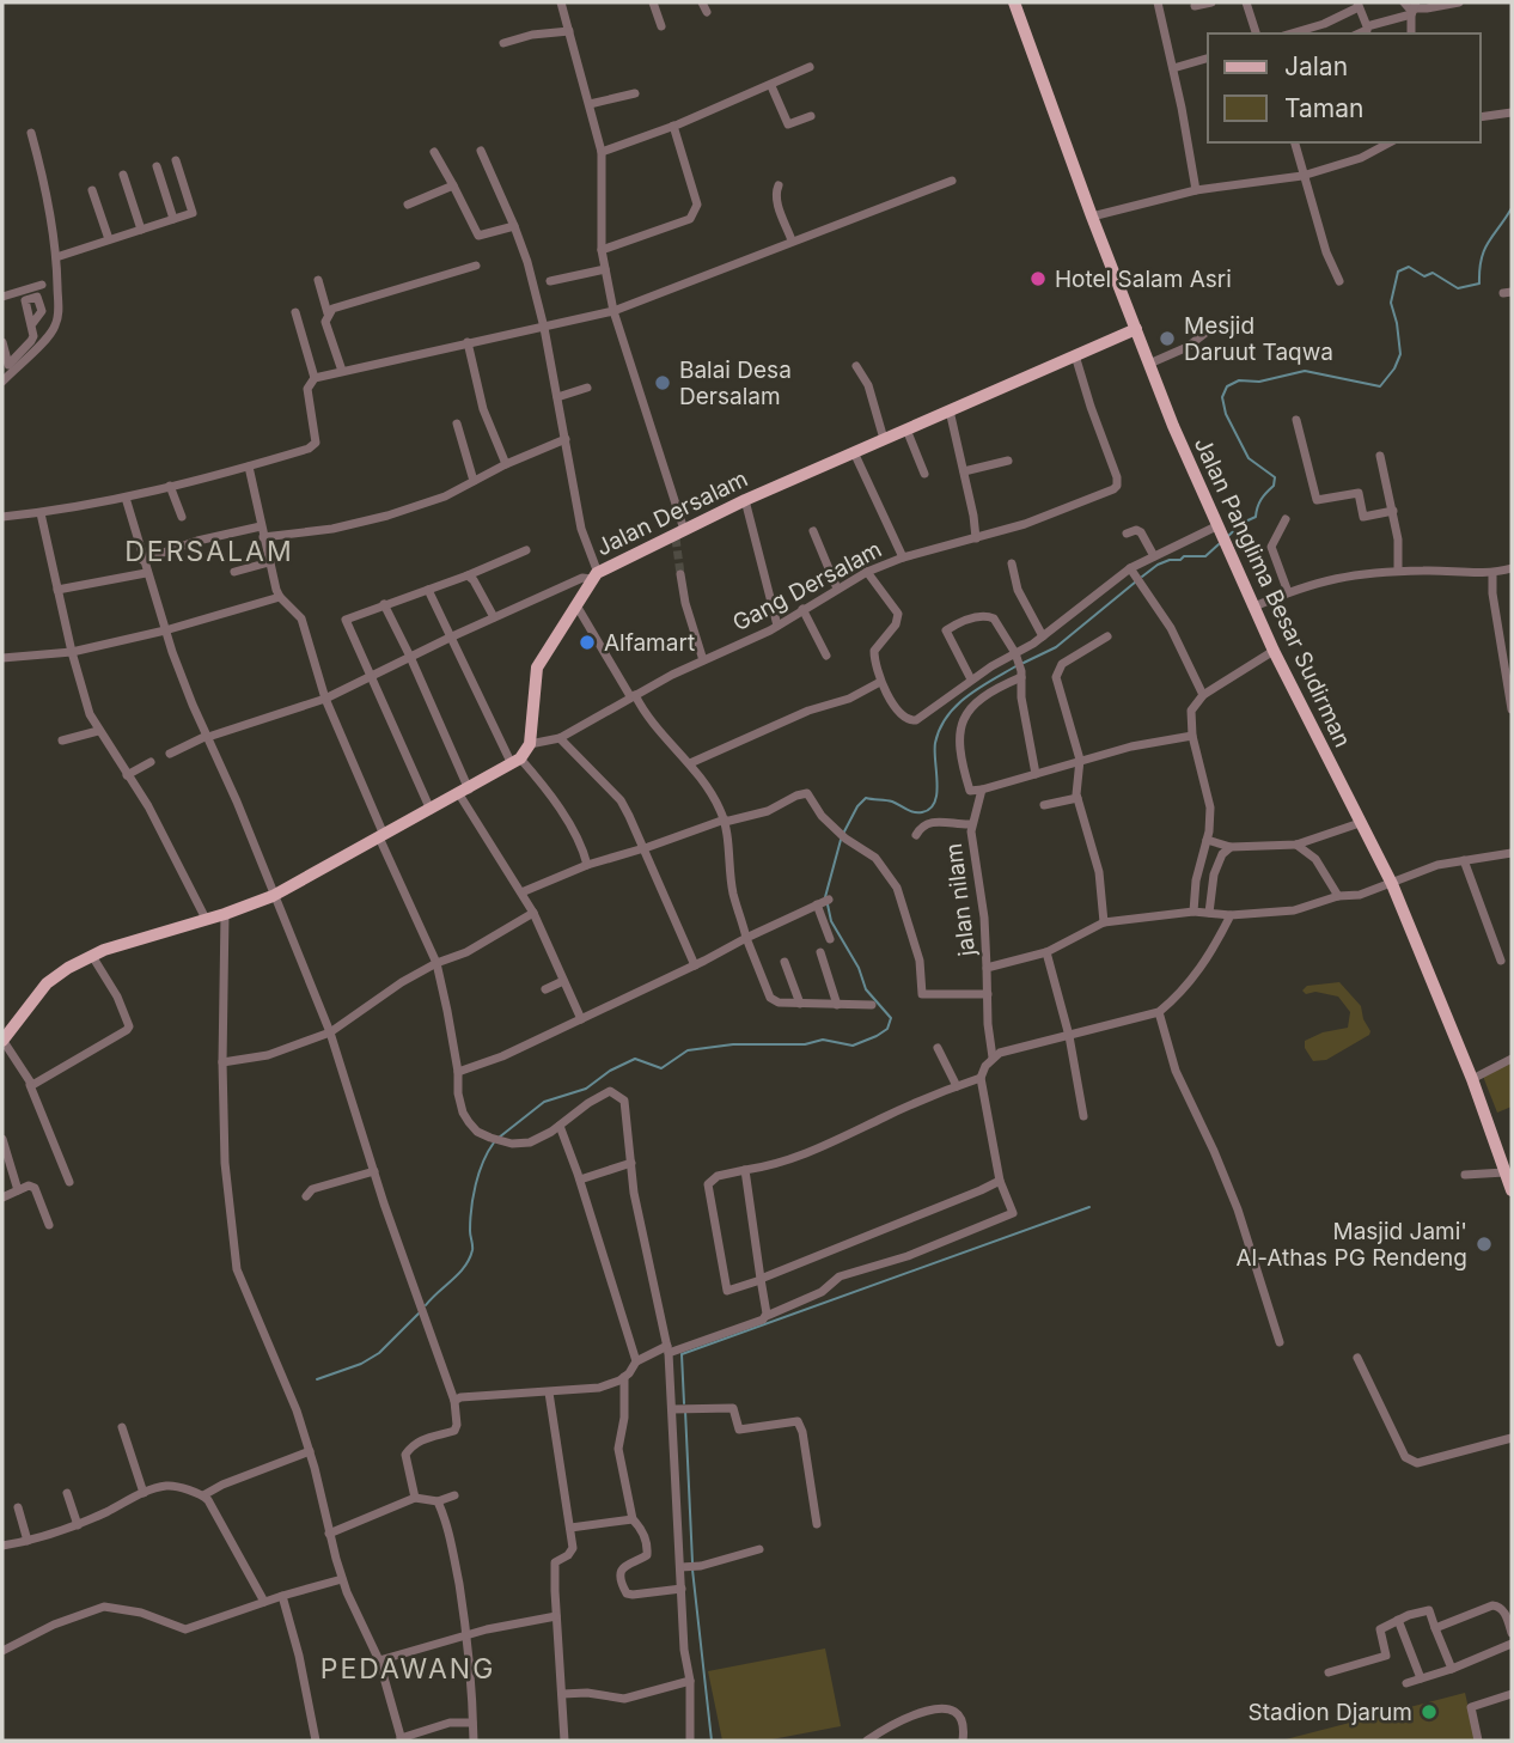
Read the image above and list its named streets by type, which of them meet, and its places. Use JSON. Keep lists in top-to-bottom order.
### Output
{
  "streets": {
    "main road": ["Jalan Dersalam", "Jalan Panglima Besar Sudirman"],
    "street": ["Gang Dersalam", "jalan nilam"]
  },
  "crossings": [
    ["Jalan Dersalam", "Gang Dersalam"],
    ["Jalan Dersalam", "Jalan Panglima Besar Sudirman"]
  ],
  "districts": ["DERSALAM", "PEDAWANG"],
  "places": [
    "Hotel Salam Asri",
    "Mesjid Daruut Taqwa",
    "Balai Desa Dersalam",
    "Alfamart",
    "Masjid Jami' Al-Athas PG Rendeng",
    "Stadion Djarum"
  ],
  "legend": ["Jalan", "Taman"]
}
